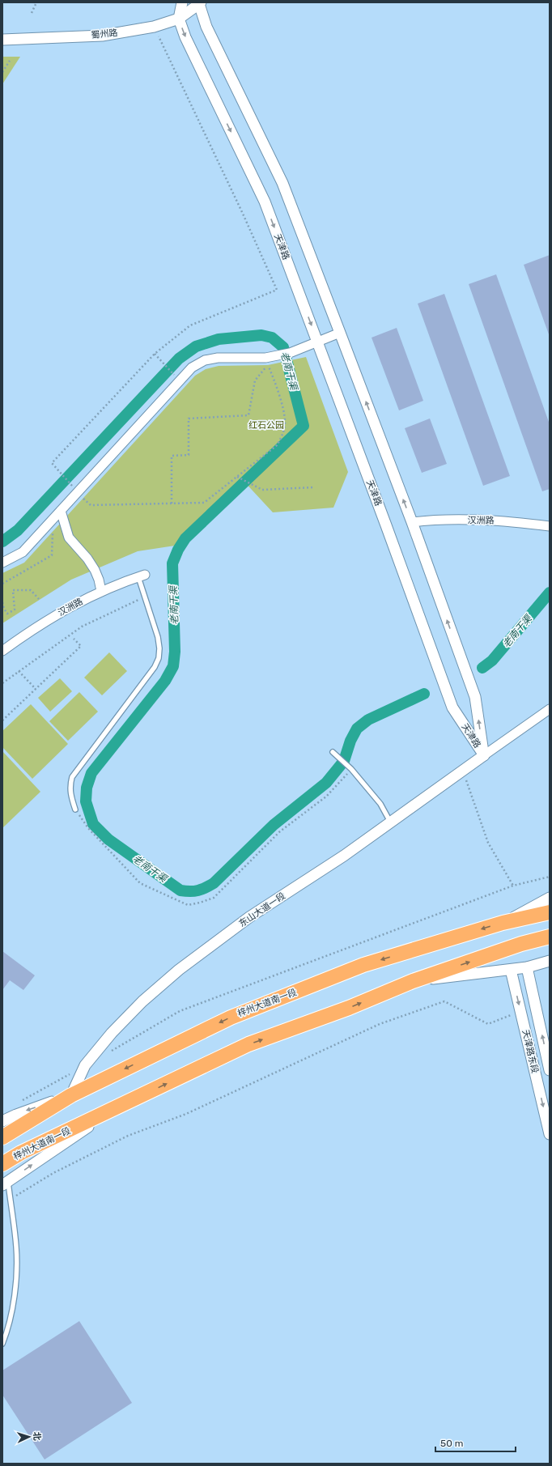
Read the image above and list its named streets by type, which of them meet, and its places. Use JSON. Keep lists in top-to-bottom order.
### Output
{
  "streets": {
    "highway": ["梓州大道南一段"],
    "street": [
      "蜀州路",
      "天津路",
      "汉洲路",
      "东山大道一段",
      "天津路东段"
    ]
  },
  "crossings": [
    ["蜀州路", "天津路"],
    ["天津路", "汉洲路"],
    ["天津路", "东山大道一段"],
    ["东山大道一段", "梓州大道南一段"]
  ],
  "water": ["老南干渠"],
  "parks": ["红石公园"],
  "scale_bar": "50 m",
  "north": "right"
}
